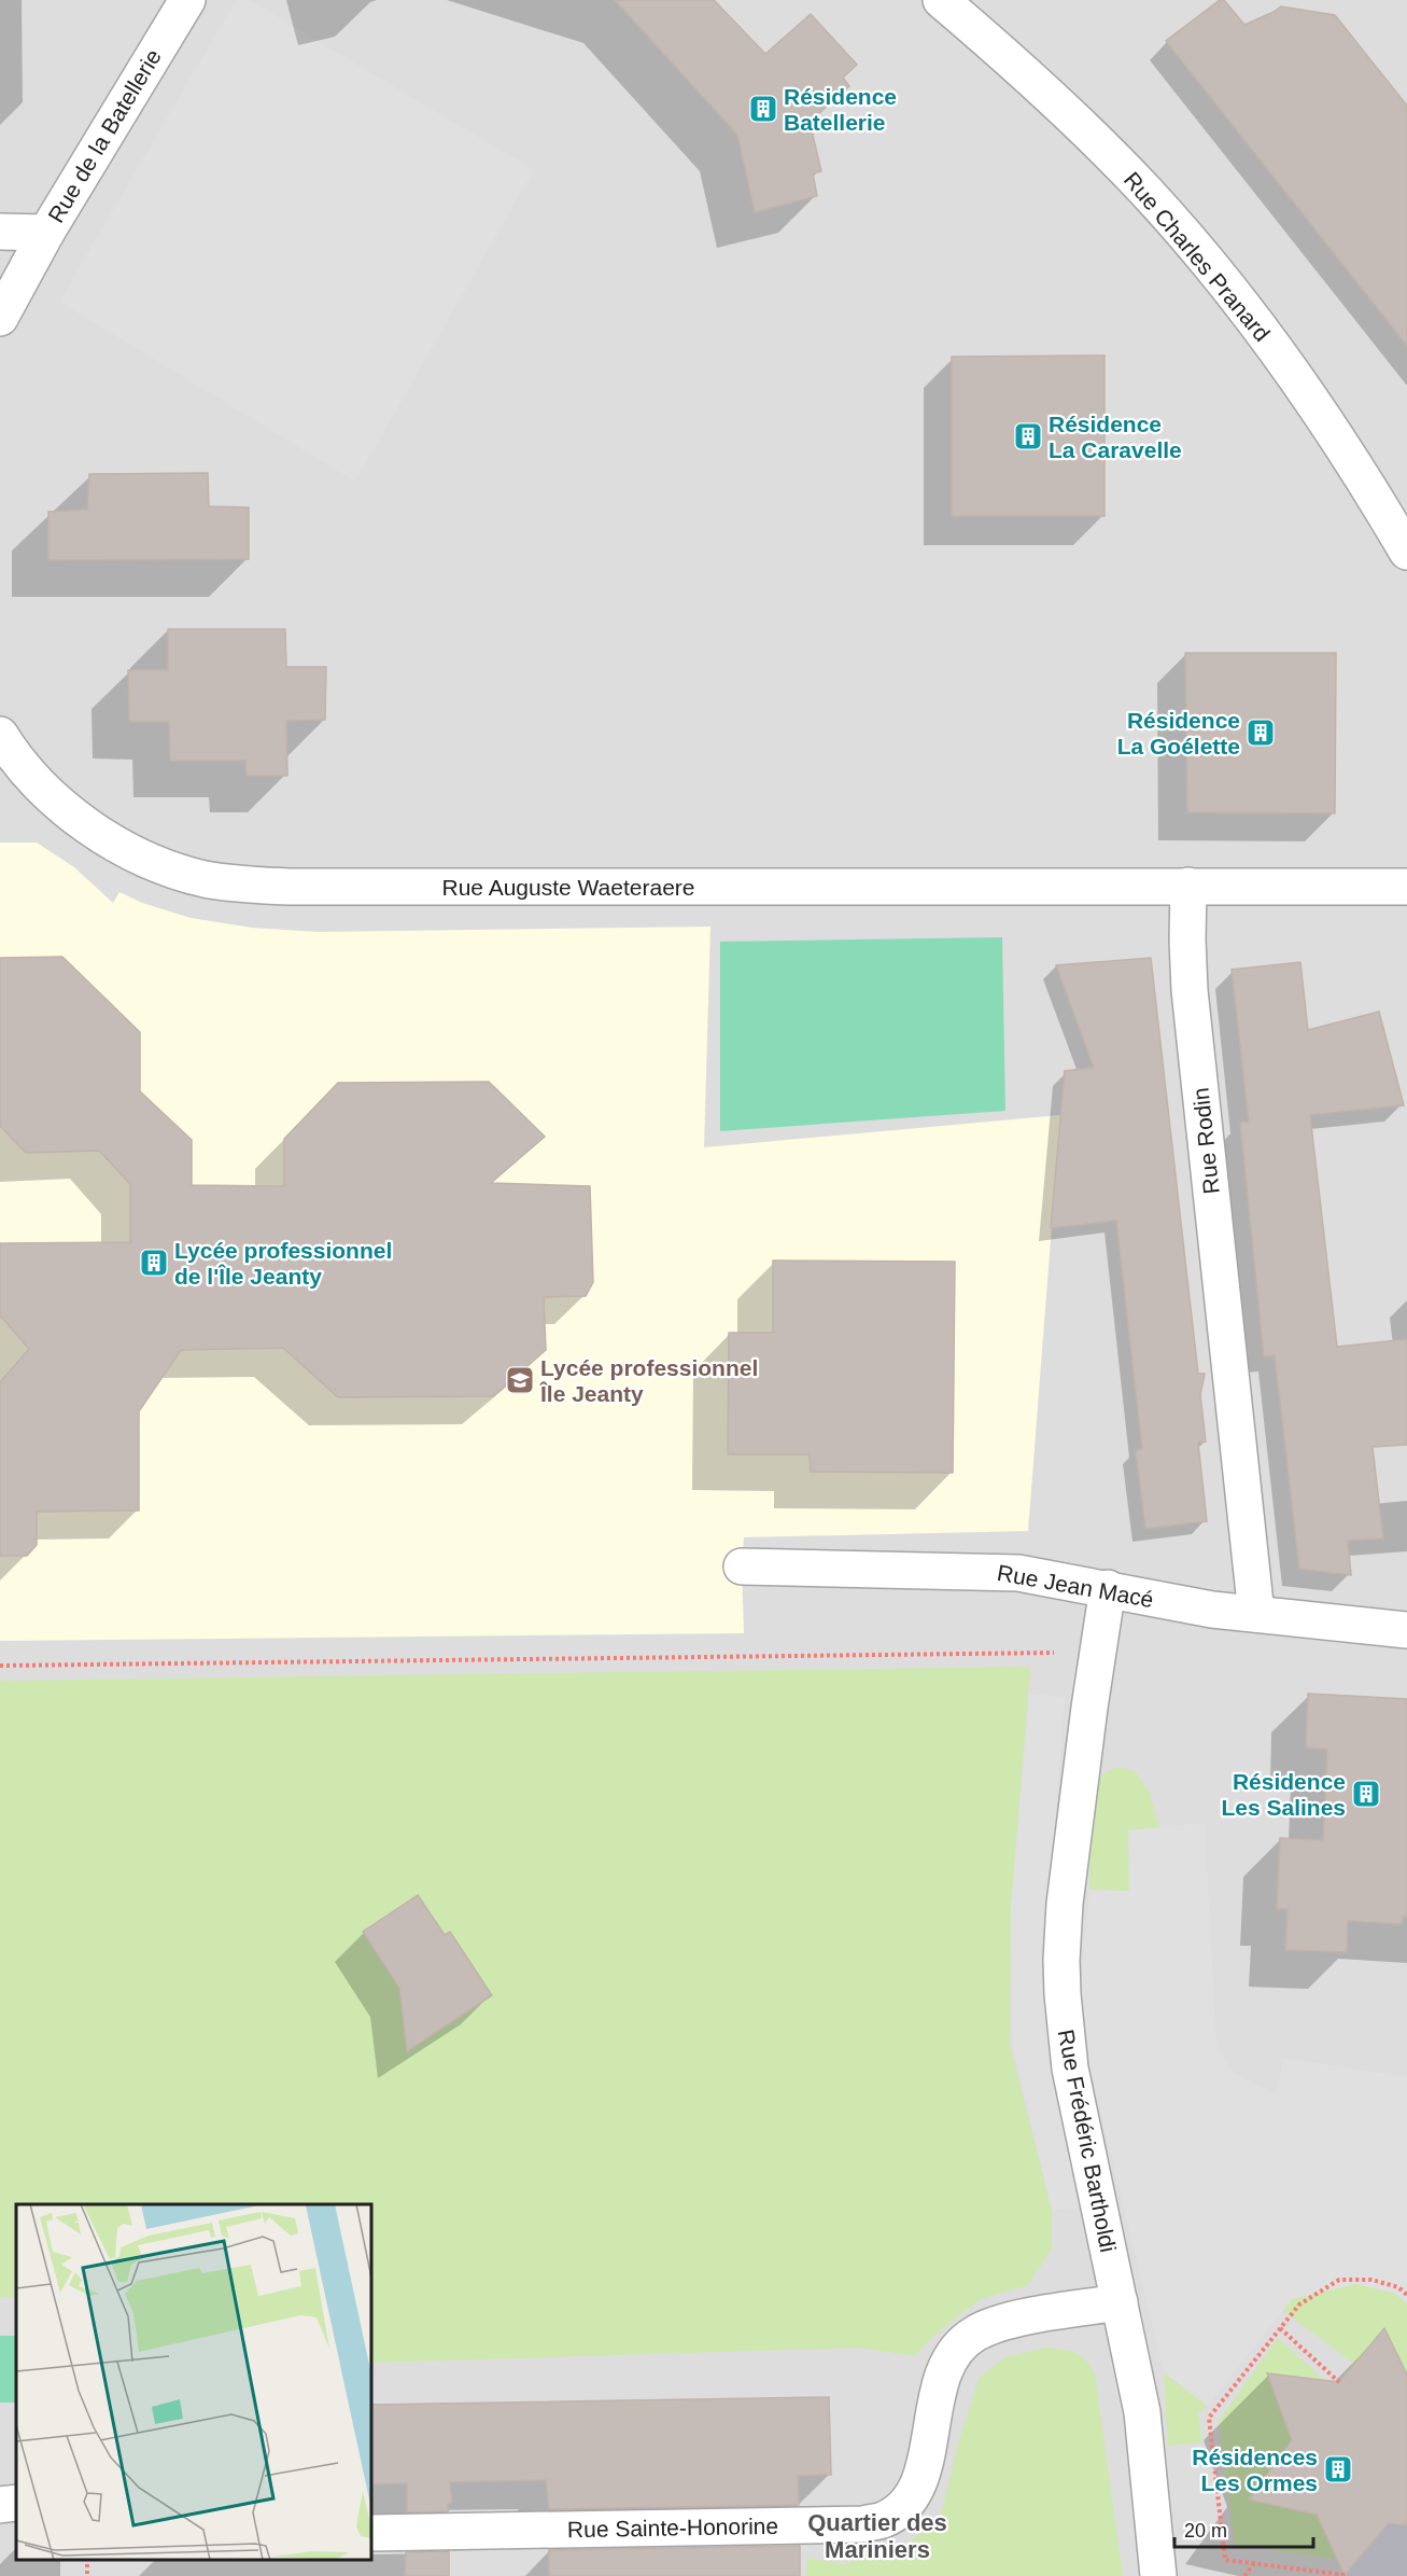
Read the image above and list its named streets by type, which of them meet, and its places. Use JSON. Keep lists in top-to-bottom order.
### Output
{
  "streets": {
    "street": [
      "Rue de la Batellerie",
      "Rue Charles Pranard",
      "Rue Auguste Waeteraere",
      "Rue Rodin",
      "Rue Jean Macé",
      "Rue Frédéric Bartholdi",
      "Rue Sainte-Honorine"
    ]
  },
  "crossings": [
    ["Rue Auguste Waeteraere", "Rue Rodin"],
    ["Rue Rodin", "Rue Jean Macé"],
    ["Rue Jean Macé", "Rue Frédéric Bartholdi"],
    ["Rue Frédéric Bartholdi", "Rue Sainte-Honorine"]
  ],
  "districts": ["Quartier des Mariniers"],
  "places": {
    "building": [
      "Résidence Batellerie",
      "Résidence La Caravelle",
      "Résidence La Goélette",
      "Lycée professionnel de l'Île Jeanty",
      "Résidence Les Salines",
      "Résidences Les Ormes"
    ],
    "school or university": ["Lycée professionnel Île Jeanty"]
  },
  "scale_bar": "20 m"
}
